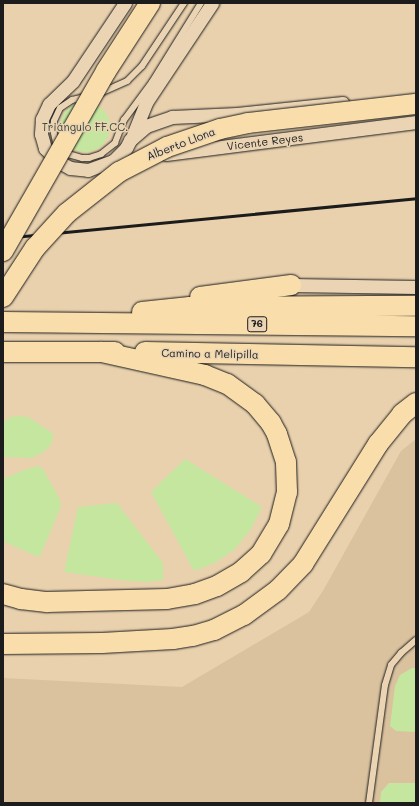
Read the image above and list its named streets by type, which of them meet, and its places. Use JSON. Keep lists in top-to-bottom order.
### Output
{
  "streets": {
    "main road": ["Alberto Llona", "76", "Camino a Melipilla"],
    "street": ["Vicente Reyes"]
  },
  "crossings": [
    ["Vicente Reyes", "Alberto Llona"]
  ],
  "parks": ["Triángulo FF.CC."]
}
